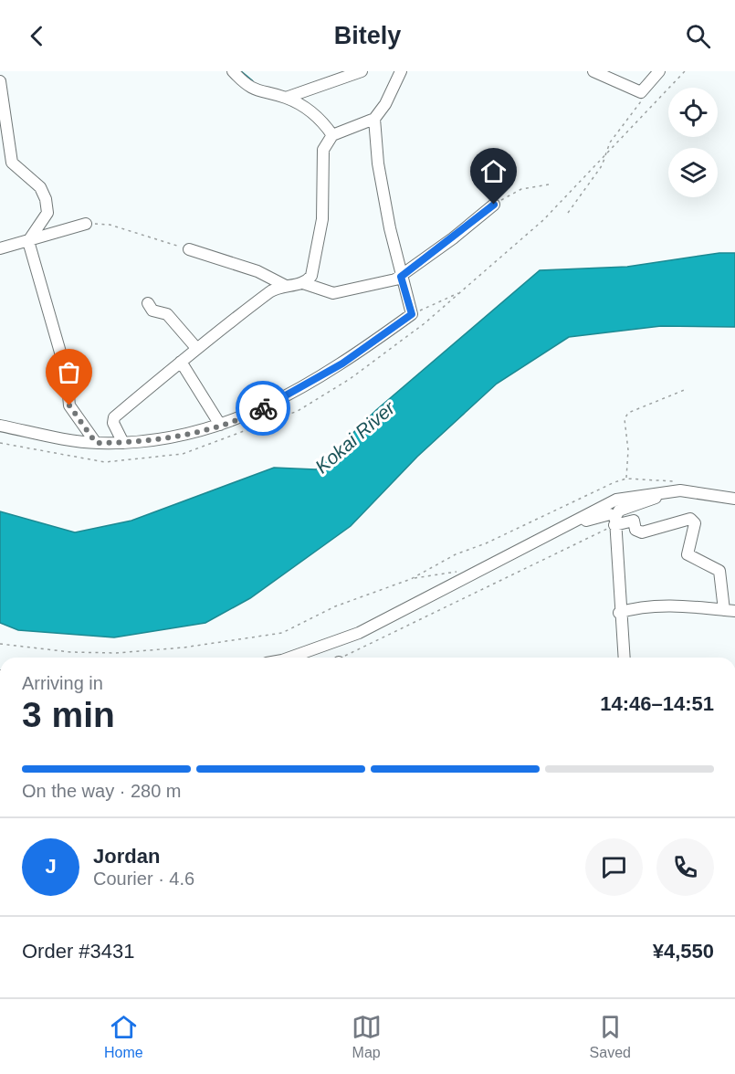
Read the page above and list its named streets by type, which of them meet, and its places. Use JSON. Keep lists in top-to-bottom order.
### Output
{
  "water": ["Kokai River"],
  "page": {
    "header": "Bitely",
    "heading": ["3 min", "Arriving in", "14:46–14:51"],
    "panel": [
      "Jordan",
      "Courier · 4.6",
      "Order #3431",
      "¥4,550"
    ],
    "bar": "On the way · 280 m",
    "round": "J",
    "tabs": ["Home", "Map", "Saved"]
  }
}
